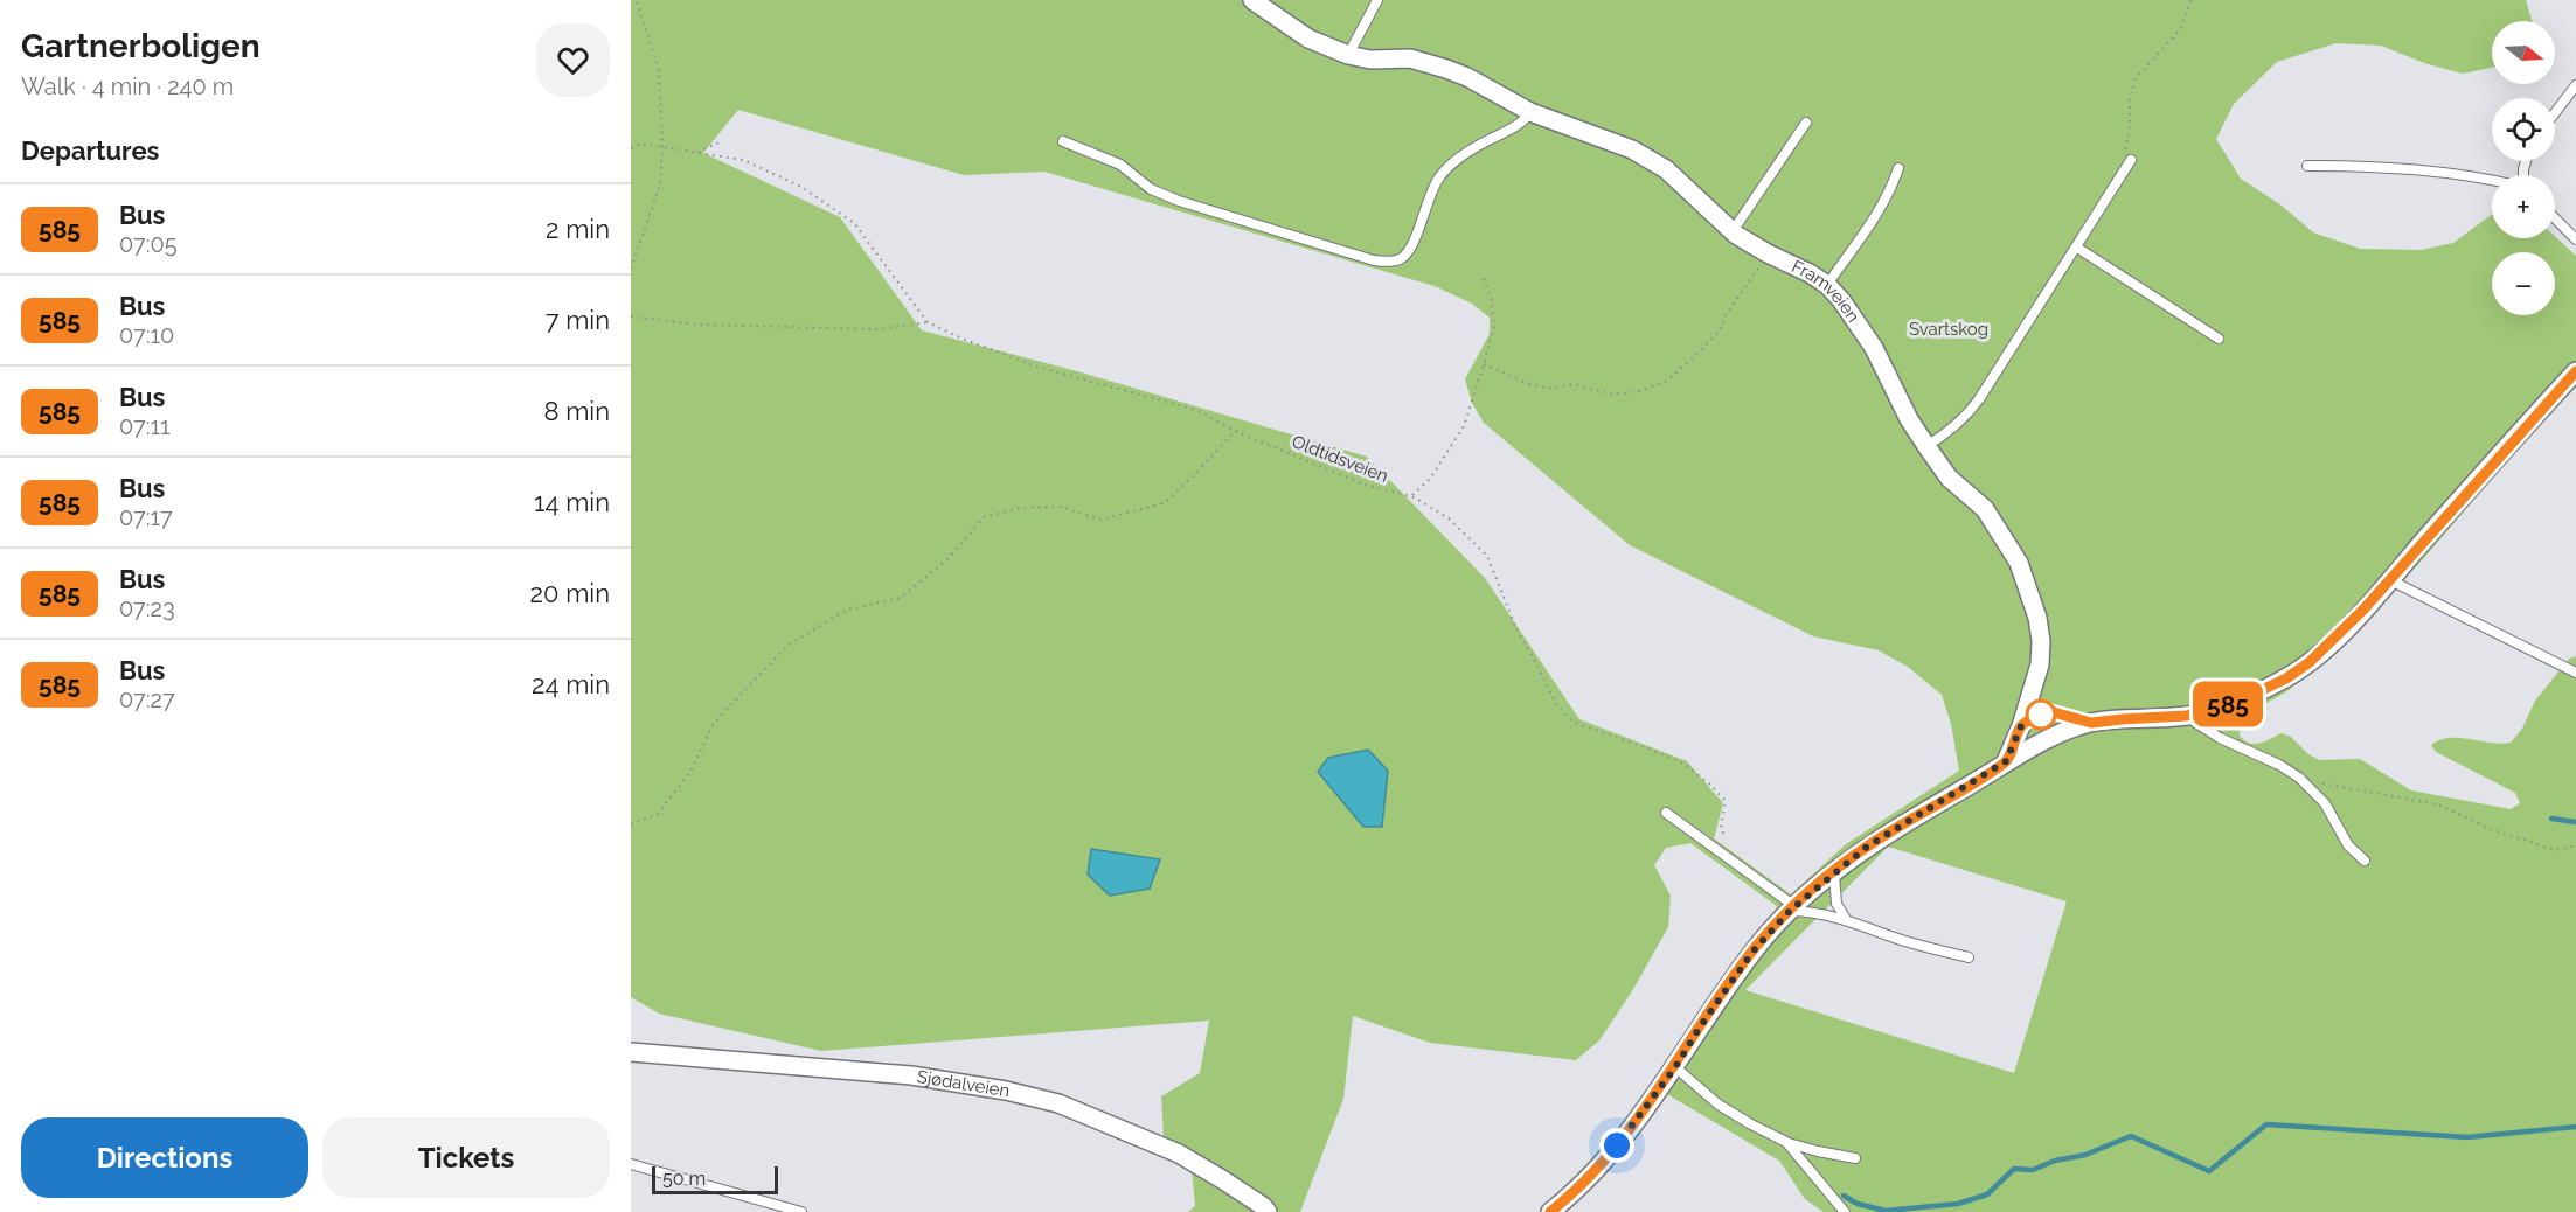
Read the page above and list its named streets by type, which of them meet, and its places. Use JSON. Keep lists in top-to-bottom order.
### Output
{
  "streets": {
    "street": ["Framveien", "Sjødalveien"],
    "path": ["Oldtidsveien"]
  },
  "parks": ["Svartskog"],
  "lines": ["bus line 585"],
  "scale_bar": "50 m",
  "north": "right",
  "page": {
    "heading": [
      ["Gartnerboligen", "Walk · 4 min · 240 m"],
      "Departures"
    ],
    "on_map": "585",
    "map_buttons": ["+", "−"],
    "list": [
      {
        "mark": "585",
        "name": "Bus",
        "note": "07:05",
        "value": "2 min"
      },
      {
        "mark": "585",
        "name": "Bus",
        "note": "07:10",
        "value": "7 min"
      },
      {
        "mark": "585",
        "name": "Bus",
        "note": "07:11",
        "value": "8 min"
      },
      {
        "mark": "585",
        "name": "Bus",
        "note": "07:17",
        "value": "14 min"
      },
      {
        "mark": "585",
        "name": "Bus",
        "note": "07:23",
        "value": "20 min"
      },
      {
        "mark": "585",
        "name": "Bus",
        "note": "07:27",
        "value": "24 min"
      }
    ],
    "buttons": ["Directions", "Tickets"],
    "scale": "50 m"
  }
}
